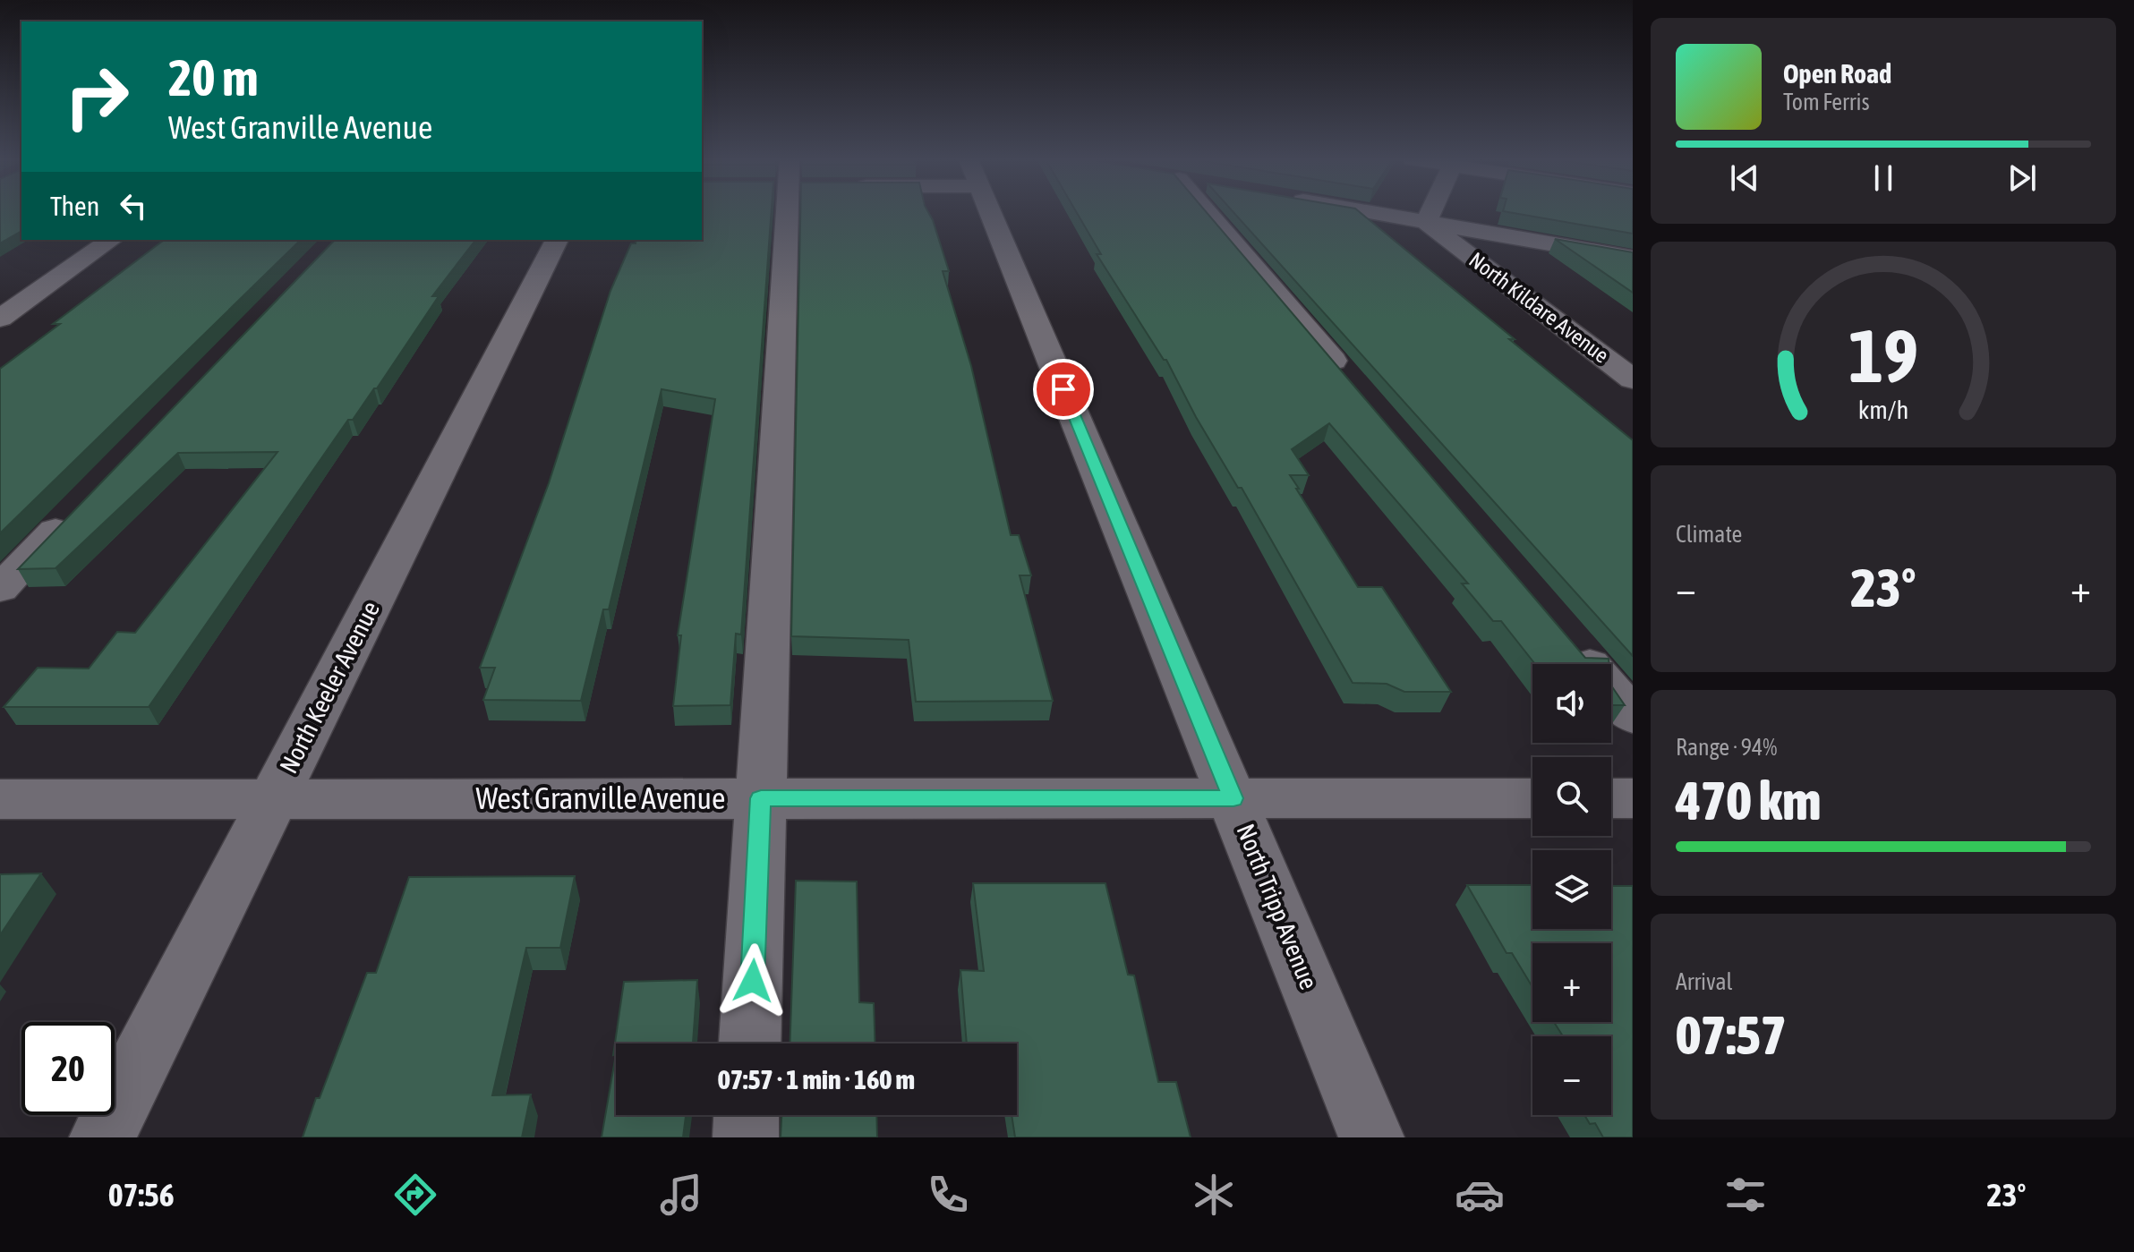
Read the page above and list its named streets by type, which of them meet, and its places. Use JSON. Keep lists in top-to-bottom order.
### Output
{
  "streets": {
    "street": [
      "North Kildare Avenue",
      "North Keeler Avenue",
      "West Granville Avenue",
      "North Tripp Avenue"
    ]
  },
  "crossings": [
    ["North Keeler Avenue", "West Granville Avenue"],
    ["West Granville Avenue", "North Tripp Avenue"]
  ],
  "page": {
    "turn": ["20 m", "West Granville Avenue"],
    "song": ["Open Road", "Tom Ferris"],
    "then": "Then",
    "tile": [
      "Climate",
      ["Range · 94%", "470 km"],
      ["Arrival", "07:57"]
    ],
    "heat": ["−", "23°", "+"],
    "map_buttons": ["+", "−"],
    "limit": "20",
    "trip": "07:57 · 1 min · 160 m",
    "tabs": ["07:56", "23°"],
    "gauge": ["19", "km/h"]
  }
}
